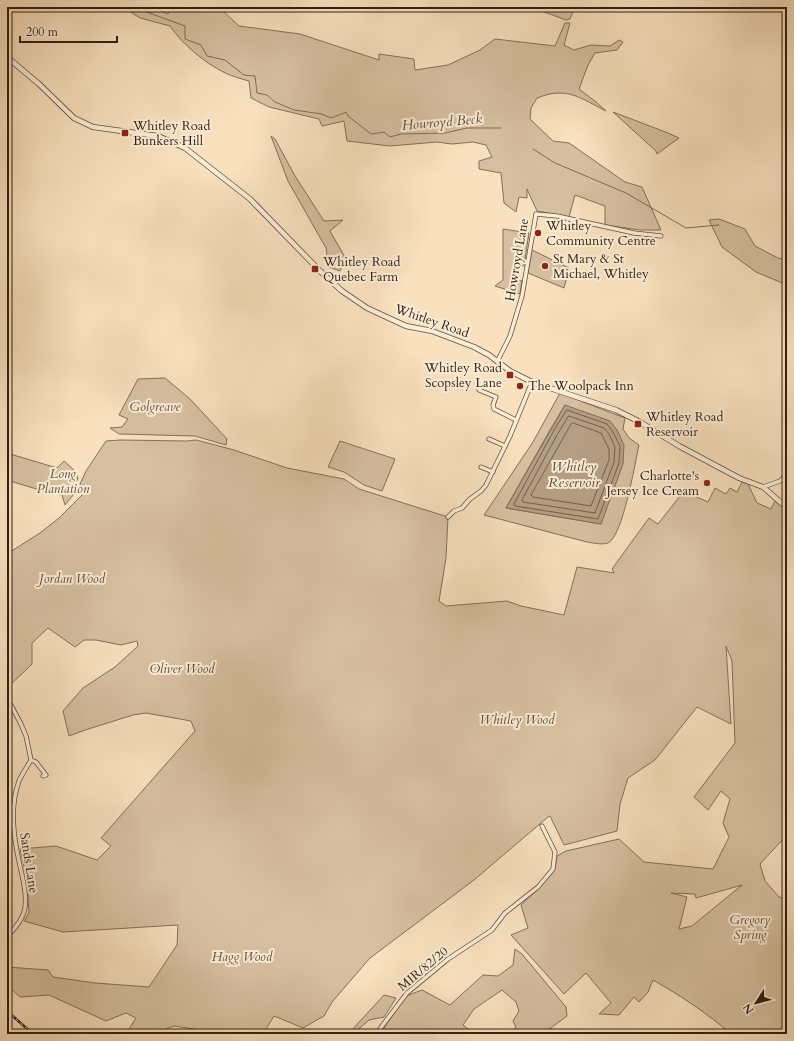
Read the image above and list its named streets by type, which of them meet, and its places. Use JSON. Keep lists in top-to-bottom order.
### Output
{
  "streets": {
    "street": [
      "Howroyd Lane",
      "Whitley Road",
      "Sands Lane",
      "MIR/82/20"
    ]
  },
  "crossings": [
    ["Howroyd Lane", "Whitley Road"]
  ],
  "water": ["Howroyd Beck", "Whitley Reservoir"],
  "parks": [
    "Golgreave",
    "Long Plantation",
    "Jordan Wood",
    "Oliver Wood",
    "Whitley Wood",
    "Gregory Spring",
    "Hagg Wood"
  ],
  "places": {
    "transit": [
      "Whitley Road Bunkers Hill",
      "Whitley Road Quebec Farm",
      "Whitley Road Scopsley Lane",
      "Whitley Road Reservoir"
    ],
    "other": [
      "Whitley Community Centre",
      "St Mary & St Michael, Whitley",
      "The Woolpack Inn",
      "Charlotte's Jersey Ice Cream"
    ]
  },
  "scale_bar": "200 m",
  "north": "bottom left"
}
